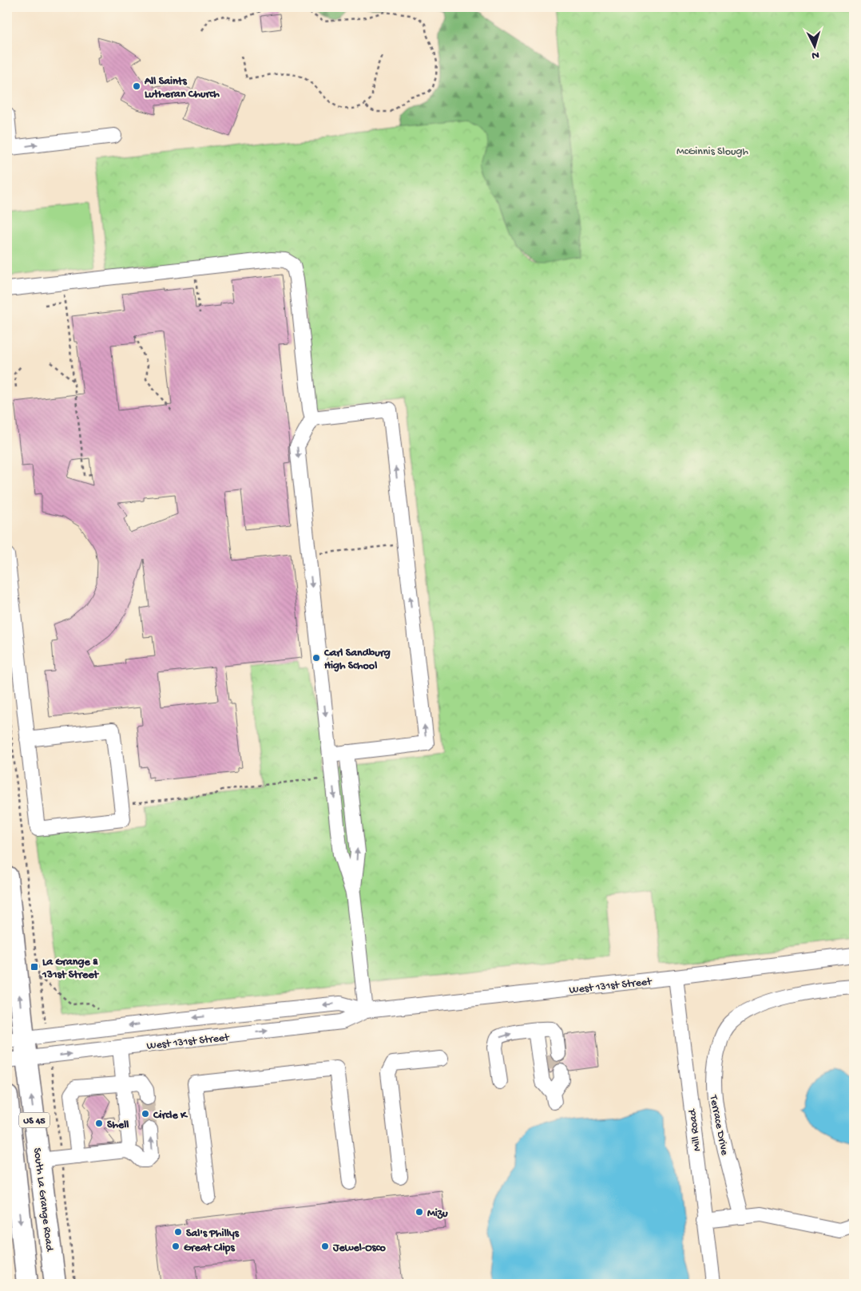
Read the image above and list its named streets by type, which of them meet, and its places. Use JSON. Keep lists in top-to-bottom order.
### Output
{
  "streets": {
    "highway": ["US 45", "South La Grange Road"],
    "street": ["West 131st Street", "Terrace Drive", "Mill Road"]
  },
  "crossings": [
    ["West 131st Street", "Mill Road"],
    ["West 131st Street", "South La Grange Road"]
  ],
  "one_way": ["South La Grange Road"],
  "parks": ["McGinnis Slough"],
  "places": {
    "other": [
      "All Saints Lutheran Church",
      "Carl Sandburg High School",
      "Circle K",
      "Shell",
      "Mizu",
      "Sal's Phillys",
      "Great Clips",
      "Jewel-Osco"
    ],
    "transit": ["La Grange & 131st Street"]
  },
  "north": "bottom"
}
